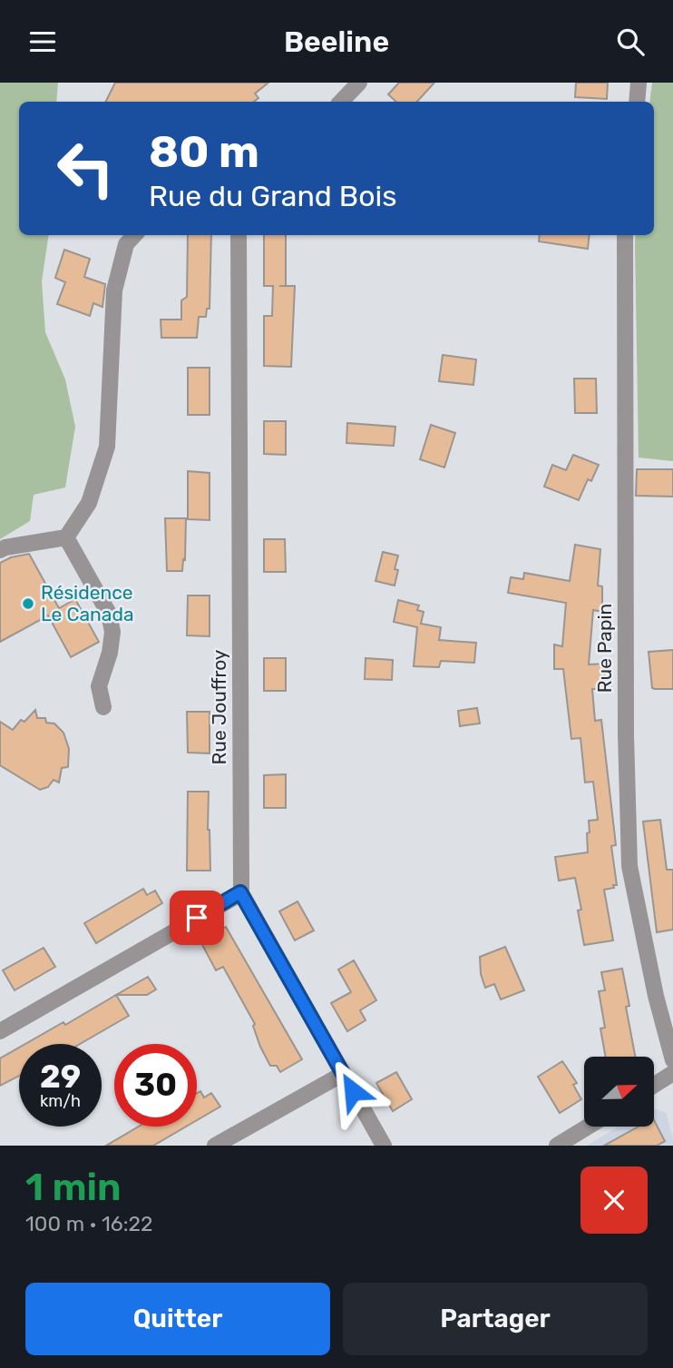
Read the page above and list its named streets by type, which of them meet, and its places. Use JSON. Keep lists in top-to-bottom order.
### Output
{
  "streets": {
    "street": ["Rue Papin", "Rue Jouffroy"]
  },
  "places": ["Résidence Le Canada"],
  "north": "right",
  "page": {
    "header": "Beeline",
    "turn": ["80 m", "Rue du Grand Bois"],
    "speed": "29 km/h",
    "limit": "30",
    "heading": ["1 min", "100 m · 16:22"],
    "buttons": ["Quitter", "Partager"]
  }
}
